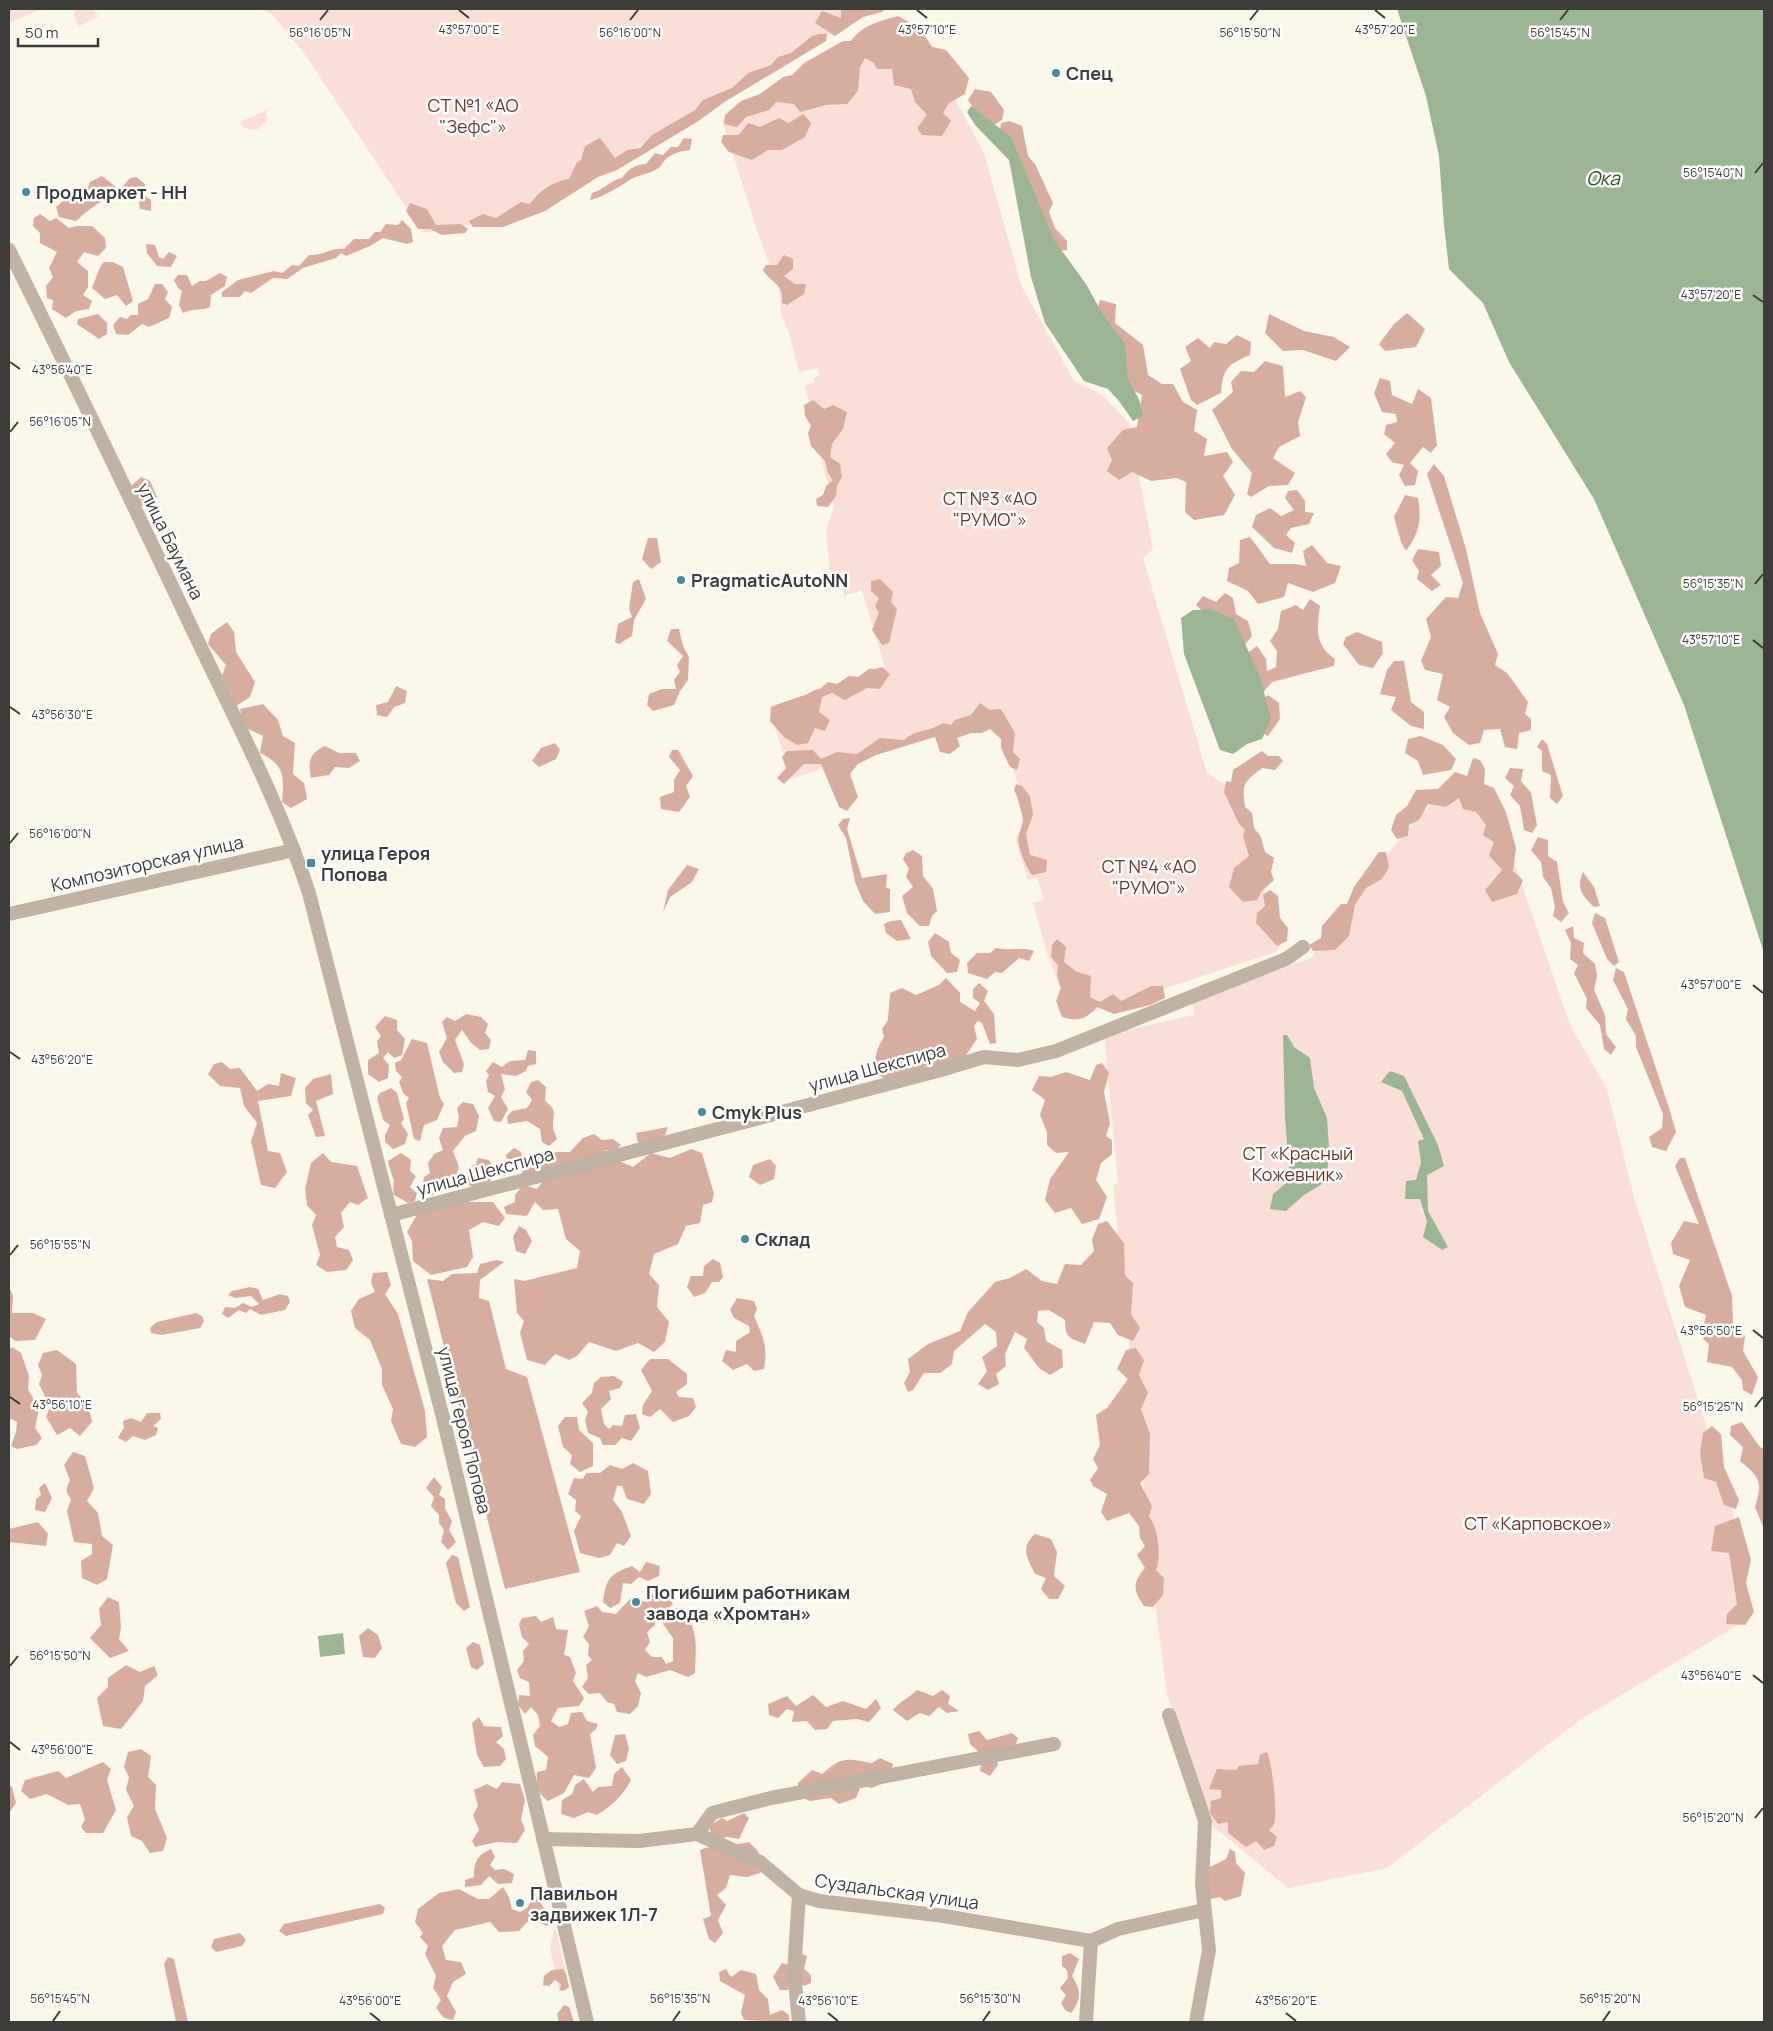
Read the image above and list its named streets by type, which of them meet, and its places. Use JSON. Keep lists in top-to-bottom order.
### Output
{
  "streets": {
    "street": [
      "улица Баумана",
      "Композиторская улица",
      "улица Шекспира",
      "улица Героя Попова",
      "Суздальская улица"
    ]
  },
  "crossings": [
    ["улица Баумана", "Композиторская улица"],
    ["улица Баумана", "улица Героя Попова"],
    ["Композиторская улица", "улица Героя Попова"],
    ["улица Шекспира", "улица Героя Попова"]
  ],
  "water": ["Ока"],
  "parks": [
    "СТ №1 «АО \"Зефс\"»",
    "СТ №3 «АО \"РУМО\"»",
    "СТ №4 «АО \"РУМО\"»",
    "СТ «Красный Кожевник»",
    "СТ «Карповское»"
  ],
  "places": {
    "other": [
      "Спец",
      "Продмаркет - НН",
      "PragmaticAutoNN",
      "Cmyk Plus",
      "Склад",
      "Погибшим работникам завода «Хромтан»",
      "Павильон задвижек 1Л-7"
    ],
    "transit": ["улица Героя Попова"]
  },
  "scale_bar": "50 m",
  "coordinates": [
    "43°57'00\"E",
    "43°57'10\"E",
    "43°57'20\"E",
    "56°16'05\"N",
    "56°16'00\"N",
    "56°15'50\"N",
    "56°15'45\"N",
    "56°15'40\"N",
    "43°56'40\"E",
    "56°15'35\"N",
    "43°56'30\"E",
    "43°56'20\"E",
    "56°15'55\"N",
    "43°56'50\"E",
    "43°56'10\"E",
    "56°15'25\"N",
    "43°56'00\"E",
    "56°15'20\"N",
    "56°15'30\"N"
  ]
}
